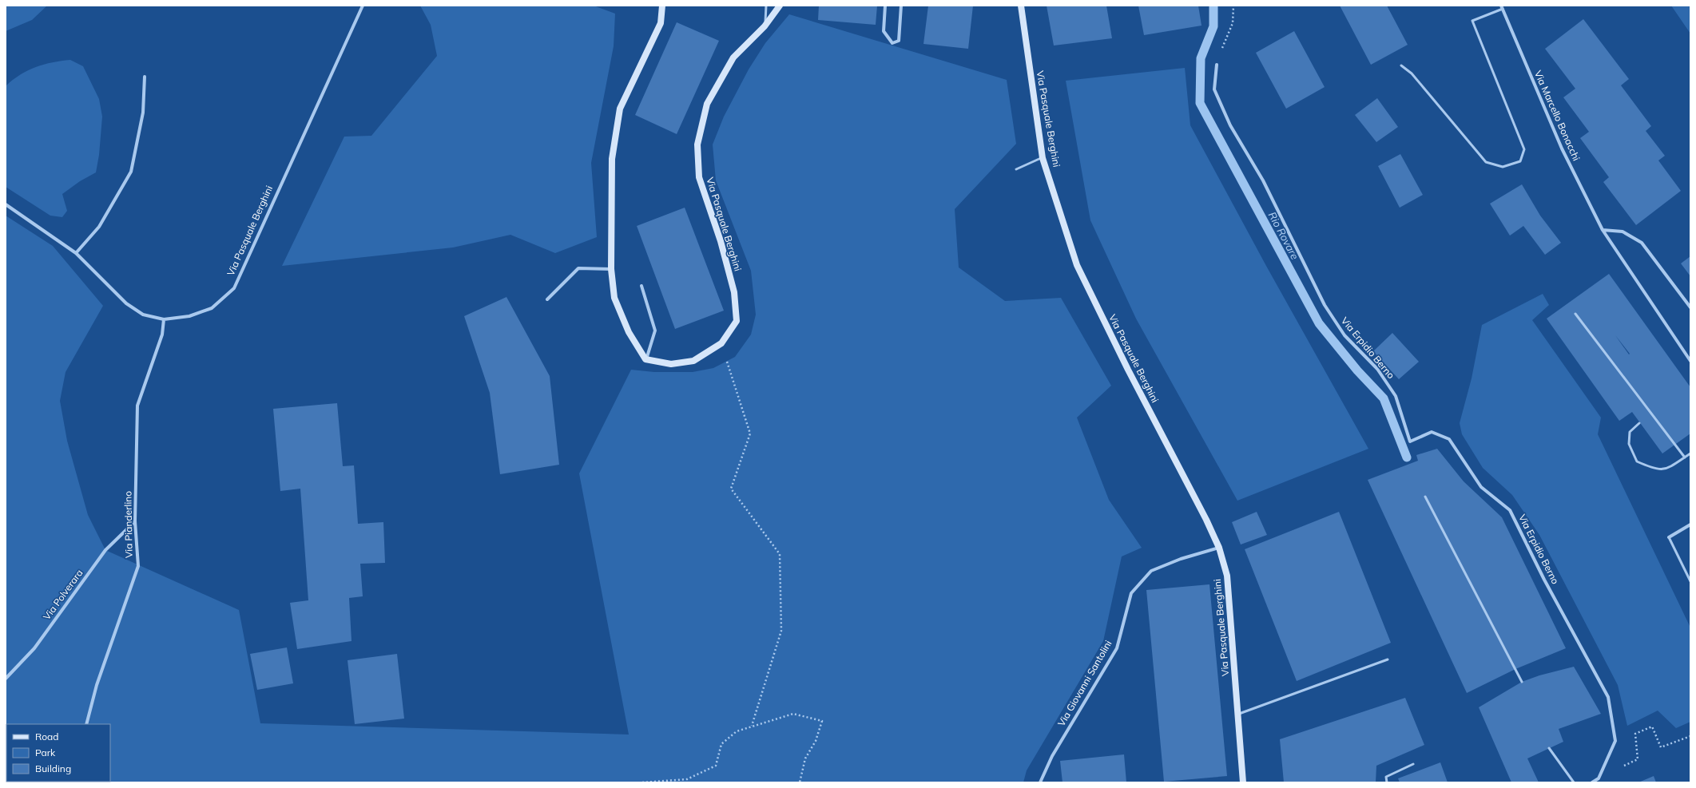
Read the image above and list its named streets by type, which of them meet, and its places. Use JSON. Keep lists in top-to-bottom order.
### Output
{
  "streets": {
    "street": [
      "Via Marcello Bonacchi",
      "Via Pasquale Berghini",
      "Via Erpidio Berno",
      "Via Pianderlino",
      "Via Polverara",
      "Via Giovanni Santolini"
    ]
  },
  "crossings": [
    ["Via Pasquale Berghini", "Via Pianderlino"],
    ["Via Pasquale Berghini", "Via Giovanni Santolini"],
    ["Via Pianderlino", "Via Polverara"]
  ],
  "water": ["Rio Rovare"],
  "legend": ["Road", "Park", "Building"]
}
